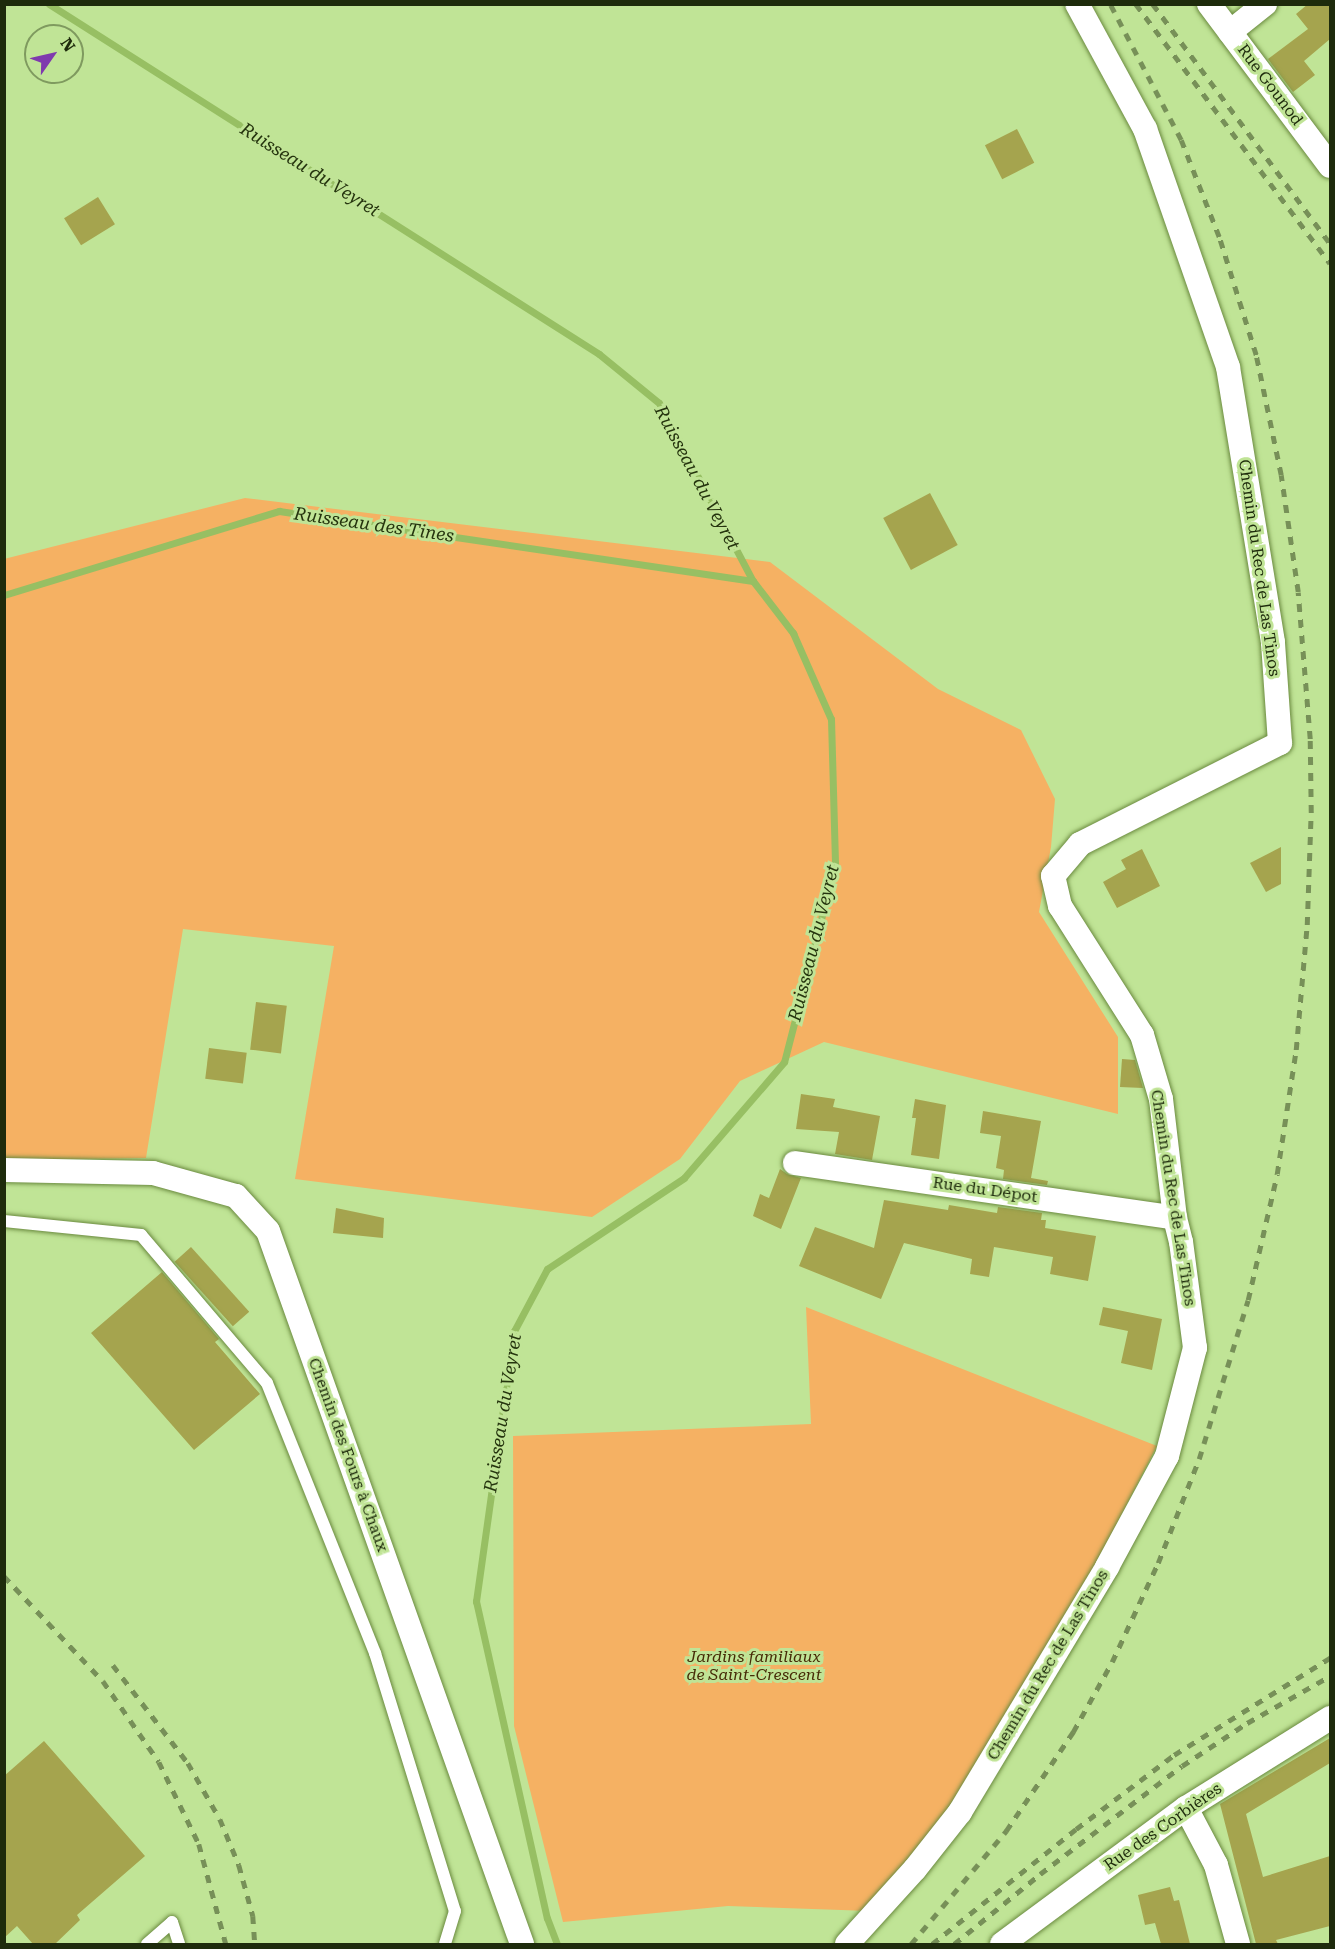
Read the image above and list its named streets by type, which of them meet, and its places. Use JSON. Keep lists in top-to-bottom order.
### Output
{
  "streets": {
    "street": [
      "Rue Gounod",
      "Chemin du Rec de Las Tinos",
      "Rue du Dépot",
      "Chemin des Fours à Chaux",
      "Rue des Corbières"
    ]
  },
  "crossings": [
    ["Chemin du Rec de Las Tinos", "Rue du Dépot"]
  ],
  "water": ["Ruisseau du Veyret", "Ruisseau des Tines"],
  "parks": ["Jardins familiaux de Saint-Crescent"],
  "north": "top right"
}
